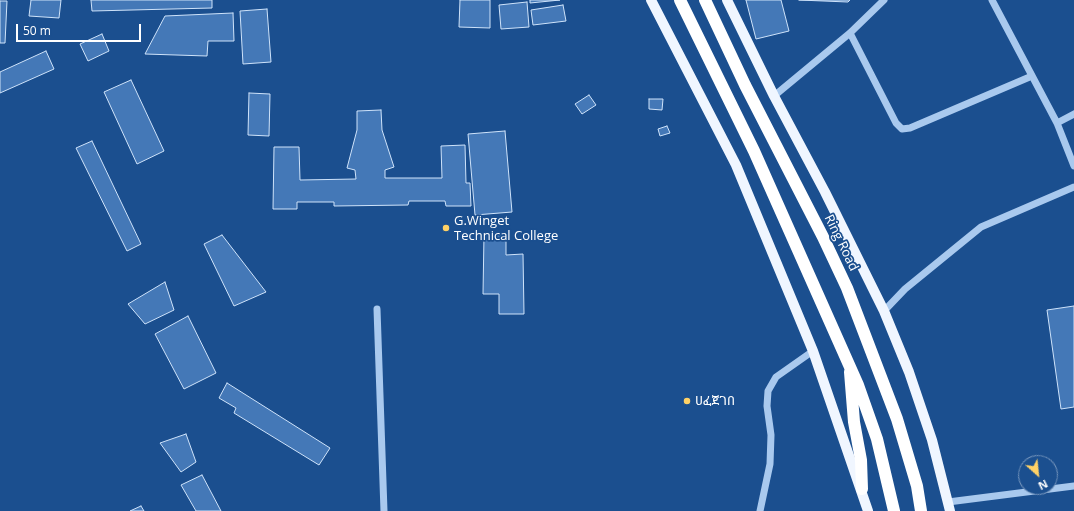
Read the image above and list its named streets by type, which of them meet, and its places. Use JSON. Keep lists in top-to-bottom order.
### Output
{
  "streets": {
    "highway": ["Ring Road"]
  },
  "places": ["G.Winget Technical College", "ሀፈጀገበ"],
  "scale_bar": "50 m",
  "north": "bottom right"
}
